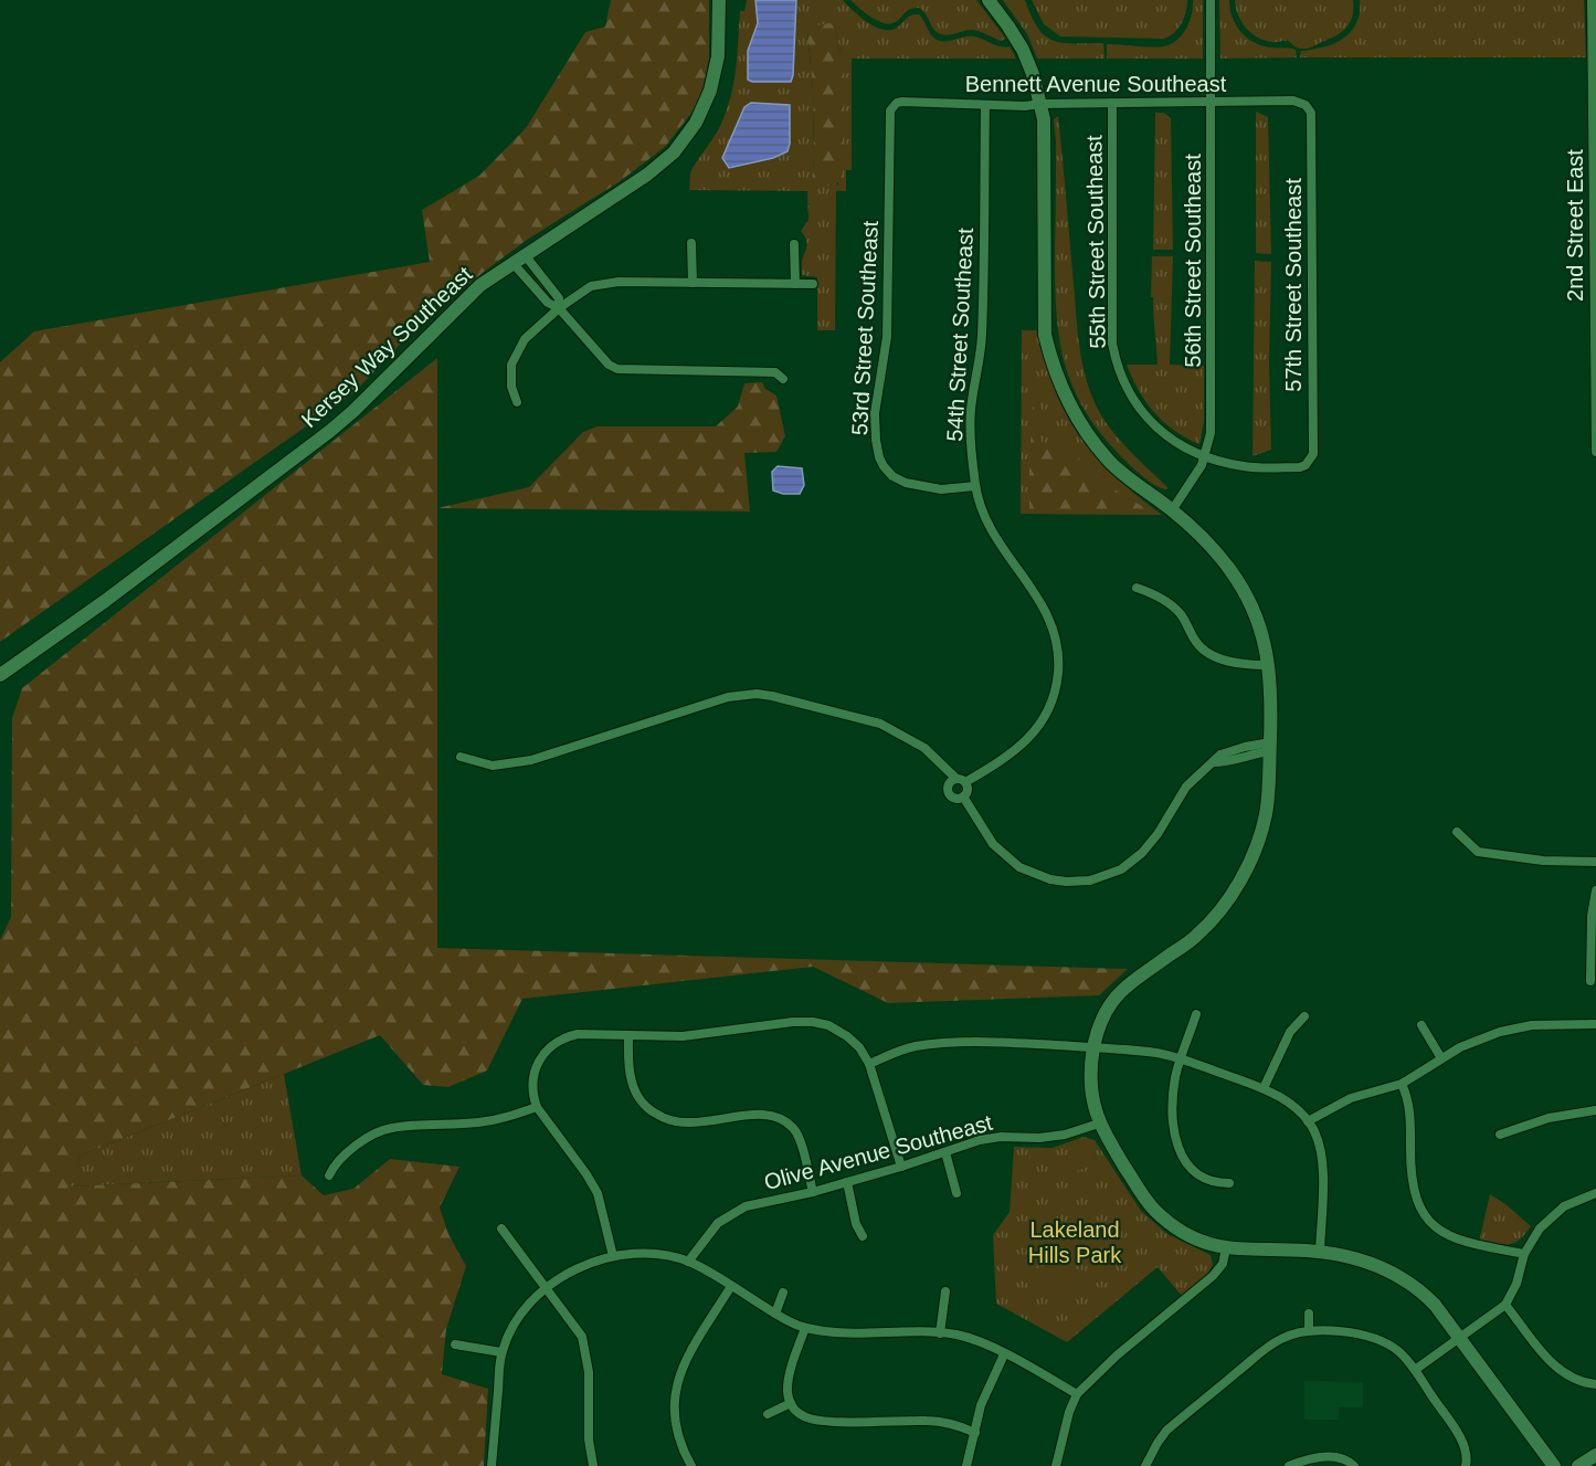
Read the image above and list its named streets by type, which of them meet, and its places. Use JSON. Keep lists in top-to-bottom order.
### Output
{
  "streets": {
    "street": [
      "Bennett Avenue Southeast",
      "2nd Street East",
      "55th Street Southeast",
      "56th Street Southeast",
      "57th Street Southeast",
      "53rd Street Southeast",
      "54th Street Southeast",
      "Kersey Way Southeast",
      "Olive Avenue Southeast"
    ]
  },
  "crossings": [
    ["Bennett Avenue Southeast", "55th Street Southeast"],
    ["Bennett Avenue Southeast", "56th Street Southeast"],
    ["Bennett Avenue Southeast", "57th Street Southeast"],
    ["Bennett Avenue Southeast", "53rd Street Southeast"],
    ["Bennett Avenue Southeast", "54th Street Southeast"],
    ["55th Street Southeast", "56th Street Southeast"],
    ["55th Street Southeast", "57th Street Southeast"],
    ["53rd Street Southeast", "54th Street Southeast"]
  ],
  "parks": ["Lakeland Hills Park"]
}
